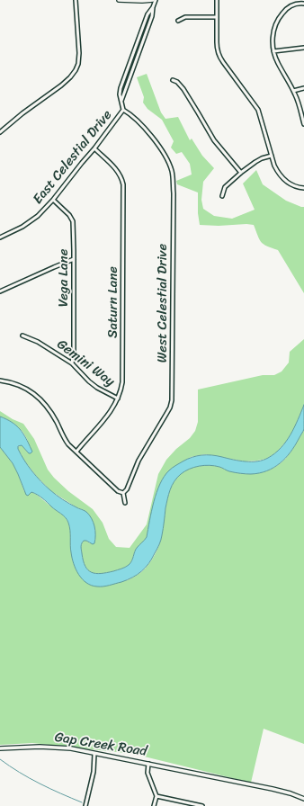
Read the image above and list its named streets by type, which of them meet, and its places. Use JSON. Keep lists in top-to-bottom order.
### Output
{
  "streets": {
    "street": [
      "East Celestial Drive",
      "Vega Lane",
      "Saturn Lane",
      "West Celestial Drive",
      "Gemini Way",
      "Gap Creek Road"
    ]
  },
  "crossings": [
    ["East Celestial Drive", "Vega Lane"],
    ["East Celestial Drive", "Saturn Lane"],
    ["East Celestial Drive", "West Celestial Drive"],
    ["Vega Lane", "Gemini Way"],
    ["Saturn Lane", "Gemini Way"]
  ]
}
